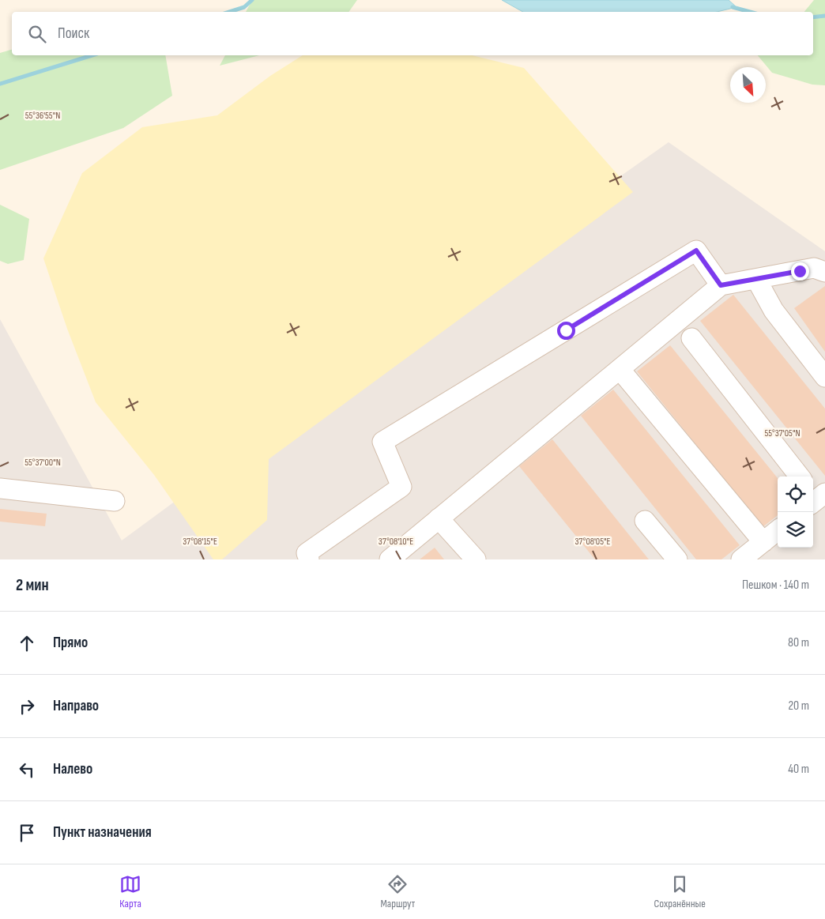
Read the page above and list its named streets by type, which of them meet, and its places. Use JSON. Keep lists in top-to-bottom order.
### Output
{
  "north": "bottom right",
  "page": {
    "search": "Поиск",
    "heading": ["2 мин", "Пешком · 140 m"],
    "list": [
      ["Прямо", "80 m"],
      ["Направо", "20 m"],
      ["Налево", "40 m"],
      "Пункт назначения"
    ],
    "nav": ["Карта", "Маршрут", "Сохранённые"]
  },
  "coordinates": [
    "55°36'55\"N",
    "55°37'05\"N",
    "55°37'00\"N",
    "37°08'15\"E",
    "37°08'10\"E",
    "37°08'05\"E"
  ]
}
